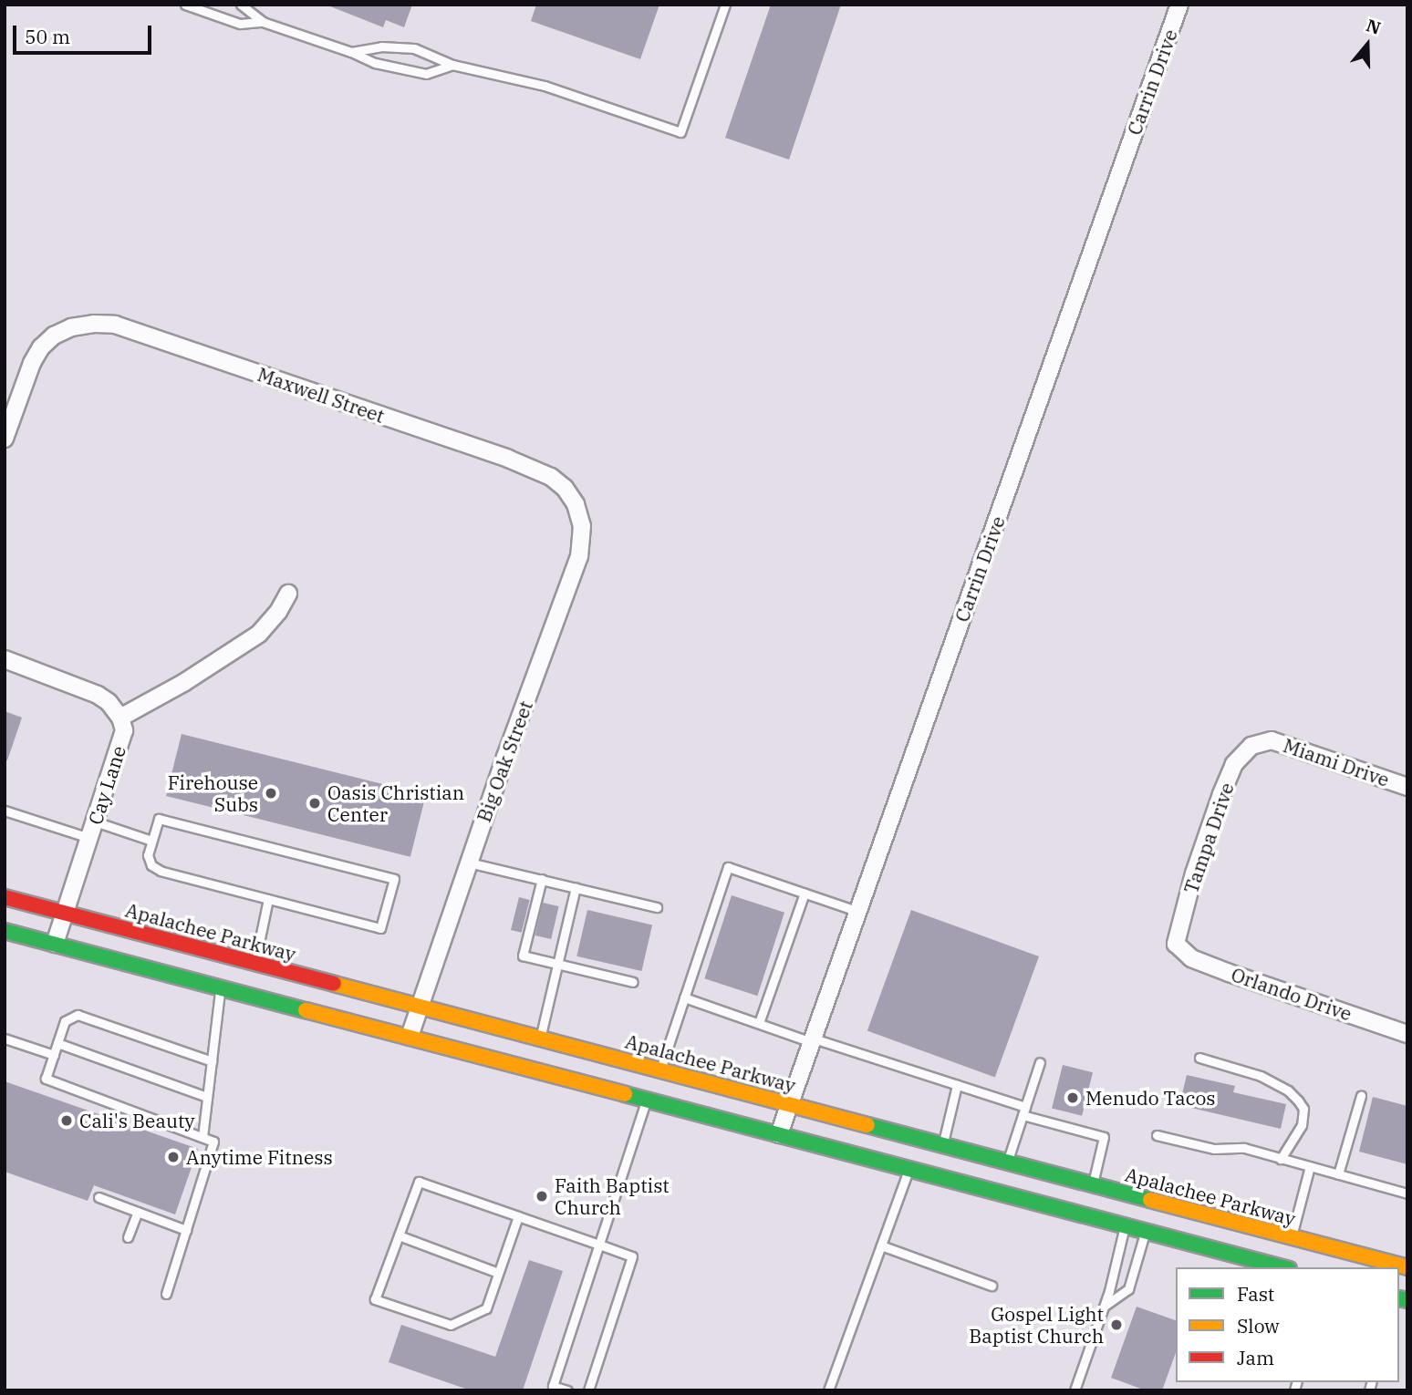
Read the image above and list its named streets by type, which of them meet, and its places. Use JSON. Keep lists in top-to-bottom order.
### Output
{
  "streets": {
    "main road": ["Apalachee Parkway"],
    "street": [
      "Carrin Drive",
      "Maxwell Street",
      "Big Oak Street",
      "Miami Drive",
      "Cay Lane",
      "Tampa Drive",
      "Orlando Drive"
    ]
  },
  "crossings": [
    ["Carrin Drive", "Apalachee Parkway"],
    ["Maxwell Street", "Big Oak Street"],
    ["Big Oak Street", "Apalachee Parkway"],
    ["Miami Drive", "Tampa Drive"],
    ["Cay Lane", "Apalachee Parkway"],
    ["Tampa Drive", "Orlando Drive"]
  ],
  "places": [
    "Firehouse Subs",
    "Oasis Christian Center",
    "Menudo Tacos",
    "Cali's Beauty",
    "Anytime Fitness",
    "Faith Baptist Church",
    "Gospel Light Baptist Church"
  ],
  "legend": ["Fast", "Slow", "Jam"],
  "scale_bar": "50 m",
  "north": "top"
}
